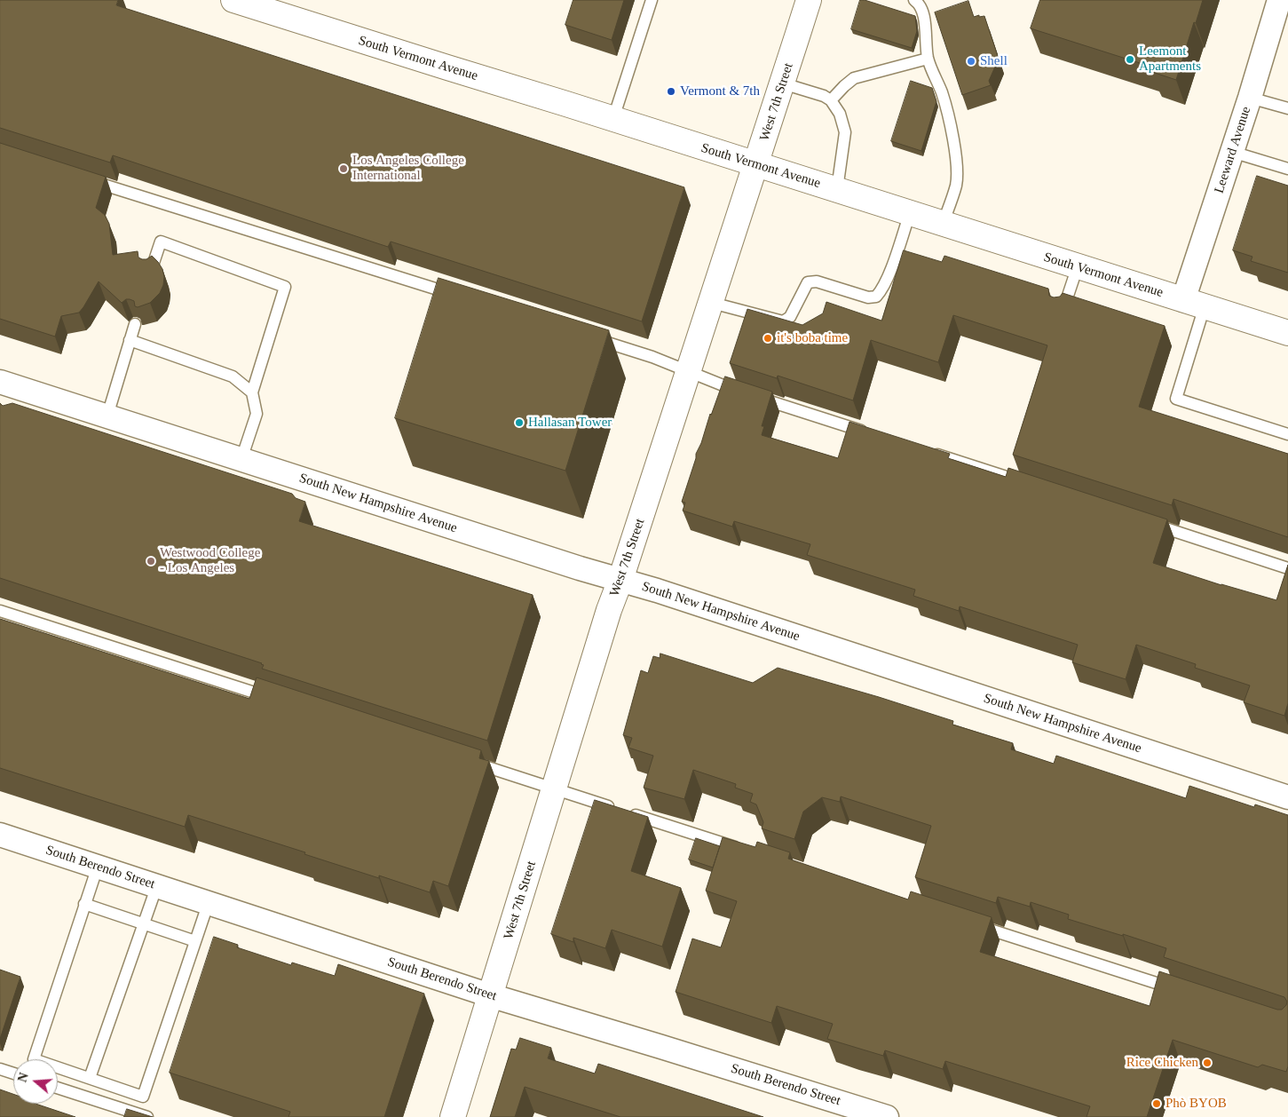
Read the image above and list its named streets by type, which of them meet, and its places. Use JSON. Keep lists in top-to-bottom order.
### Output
{
  "streets": {
    "street": [
      "South Vermont Avenue",
      "West 7th Street",
      "Leeward Avenue",
      "South New Hampshire Avenue",
      "South Berendo Street"
    ]
  },
  "crossings": [
    ["South Vermont Avenue", "West 7th Street"],
    ["South Vermont Avenue", "Leeward Avenue"],
    ["West 7th Street", "South New Hampshire Avenue"],
    ["West 7th Street", "South Berendo Street"]
  ],
  "places": [
    "Leemont Apartments",
    "Shell",
    "Vermont & 7th",
    "Los Angeles College International",
    "it's boba time",
    "Hallasan Tower",
    "Westwood College - Los Angeles",
    "Rice Chicken",
    "Phò BYOB"
  ],
  "north": "left"
}
